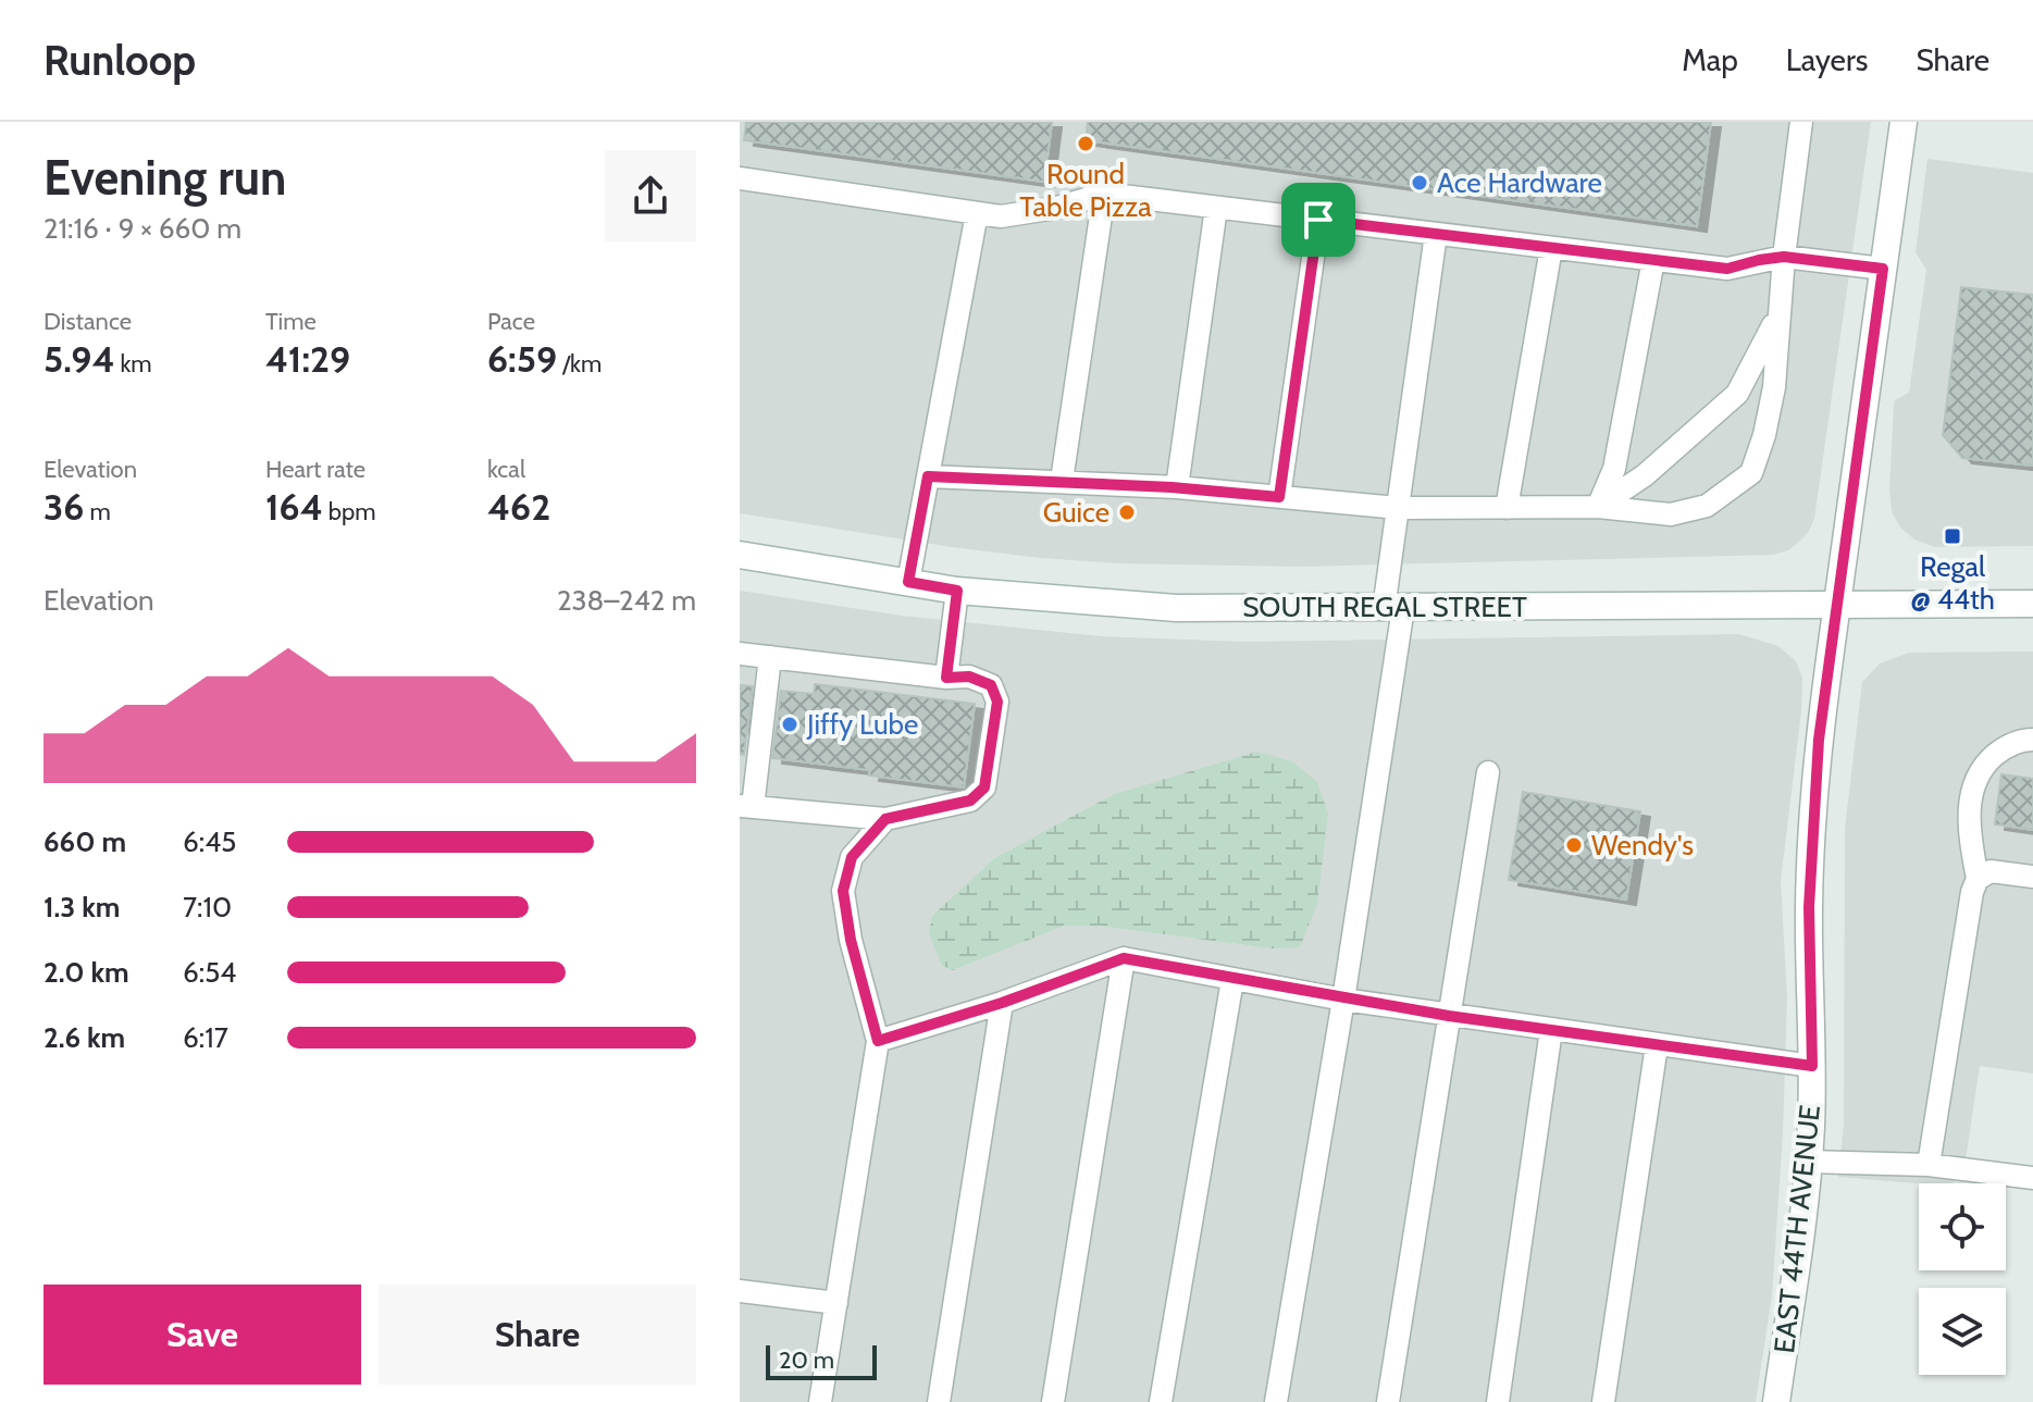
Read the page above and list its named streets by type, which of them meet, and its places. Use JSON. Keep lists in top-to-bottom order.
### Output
{
  "streets": {
    "street": ["SOUTH REGAL STREET", "EAST 44TH AVENUE"]
  },
  "crossings": [
    ["SOUTH REGAL STREET", "EAST 44TH AVENUE"]
  ],
  "places": {
    "other": [
      "Round Table Pizza",
      "Ace Hardware",
      "Guice",
      "Jiffy Lube",
      "Wendy's"
    ],
    "transit": ["Regal @ 44th"]
  },
  "scale_bar": "20 m",
  "page": {
    "header": "Runloop",
    "nav": ["Map", "Layers", "Share"],
    "heading": ["Evening run", "21:16 · 9 × 660 m"],
    "stats": [
      ["Distance", "5.94 km"],
      ["Time", "41:29"],
      ["Pace", "6:59 /km"],
      ["Elevation", "36 m"],
      ["Heart rate", "164 bpm"],
      ["kcal", "462"]
    ],
    "chart": ["Elevation", "238–242 m"],
    "list": [
      {
        "name": "660 m",
        "note": "6:45"
      },
      {
        "name": "1.3 km",
        "note": "7:10"
      },
      {
        "name": "2.0 km",
        "note": "6:54"
      },
      {
        "name": "2.6 km",
        "note": "6:17"
      }
    ],
    "buttons": ["Save", "Share"],
    "scale": "20 m"
  }
}
